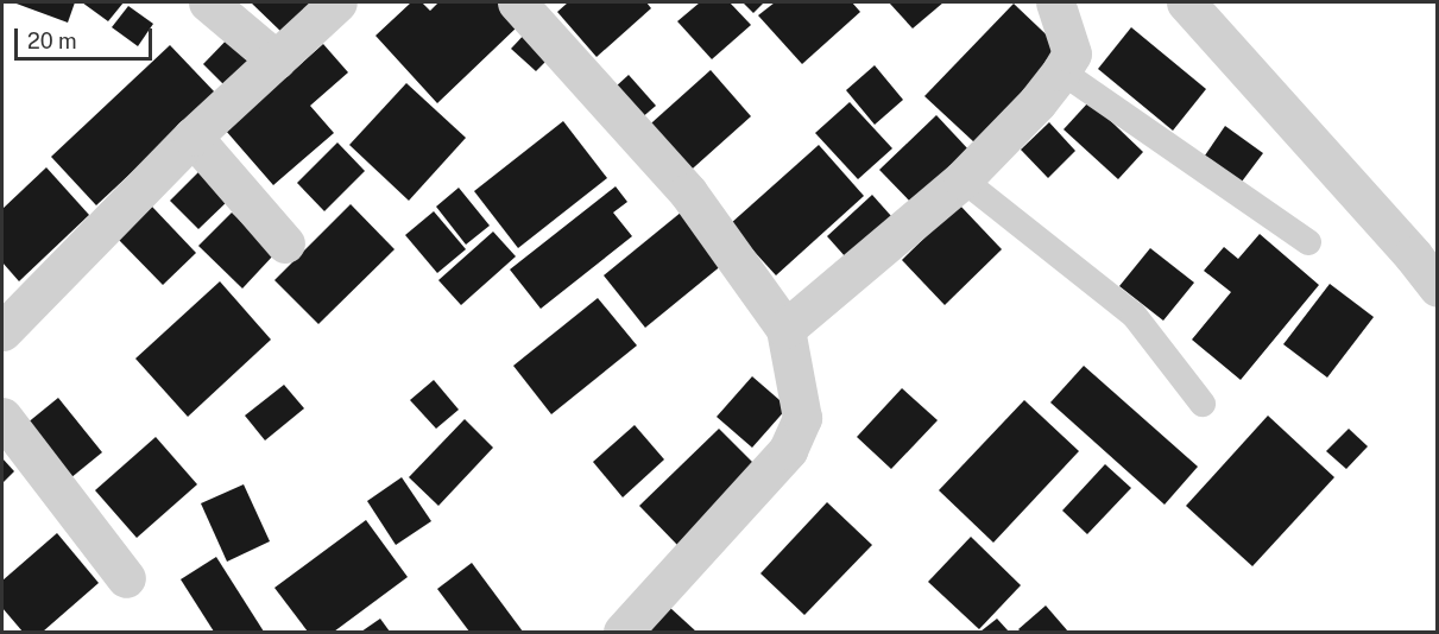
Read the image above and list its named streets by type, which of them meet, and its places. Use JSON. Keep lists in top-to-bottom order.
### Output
{
  "scale_bar": "20 m"
}
